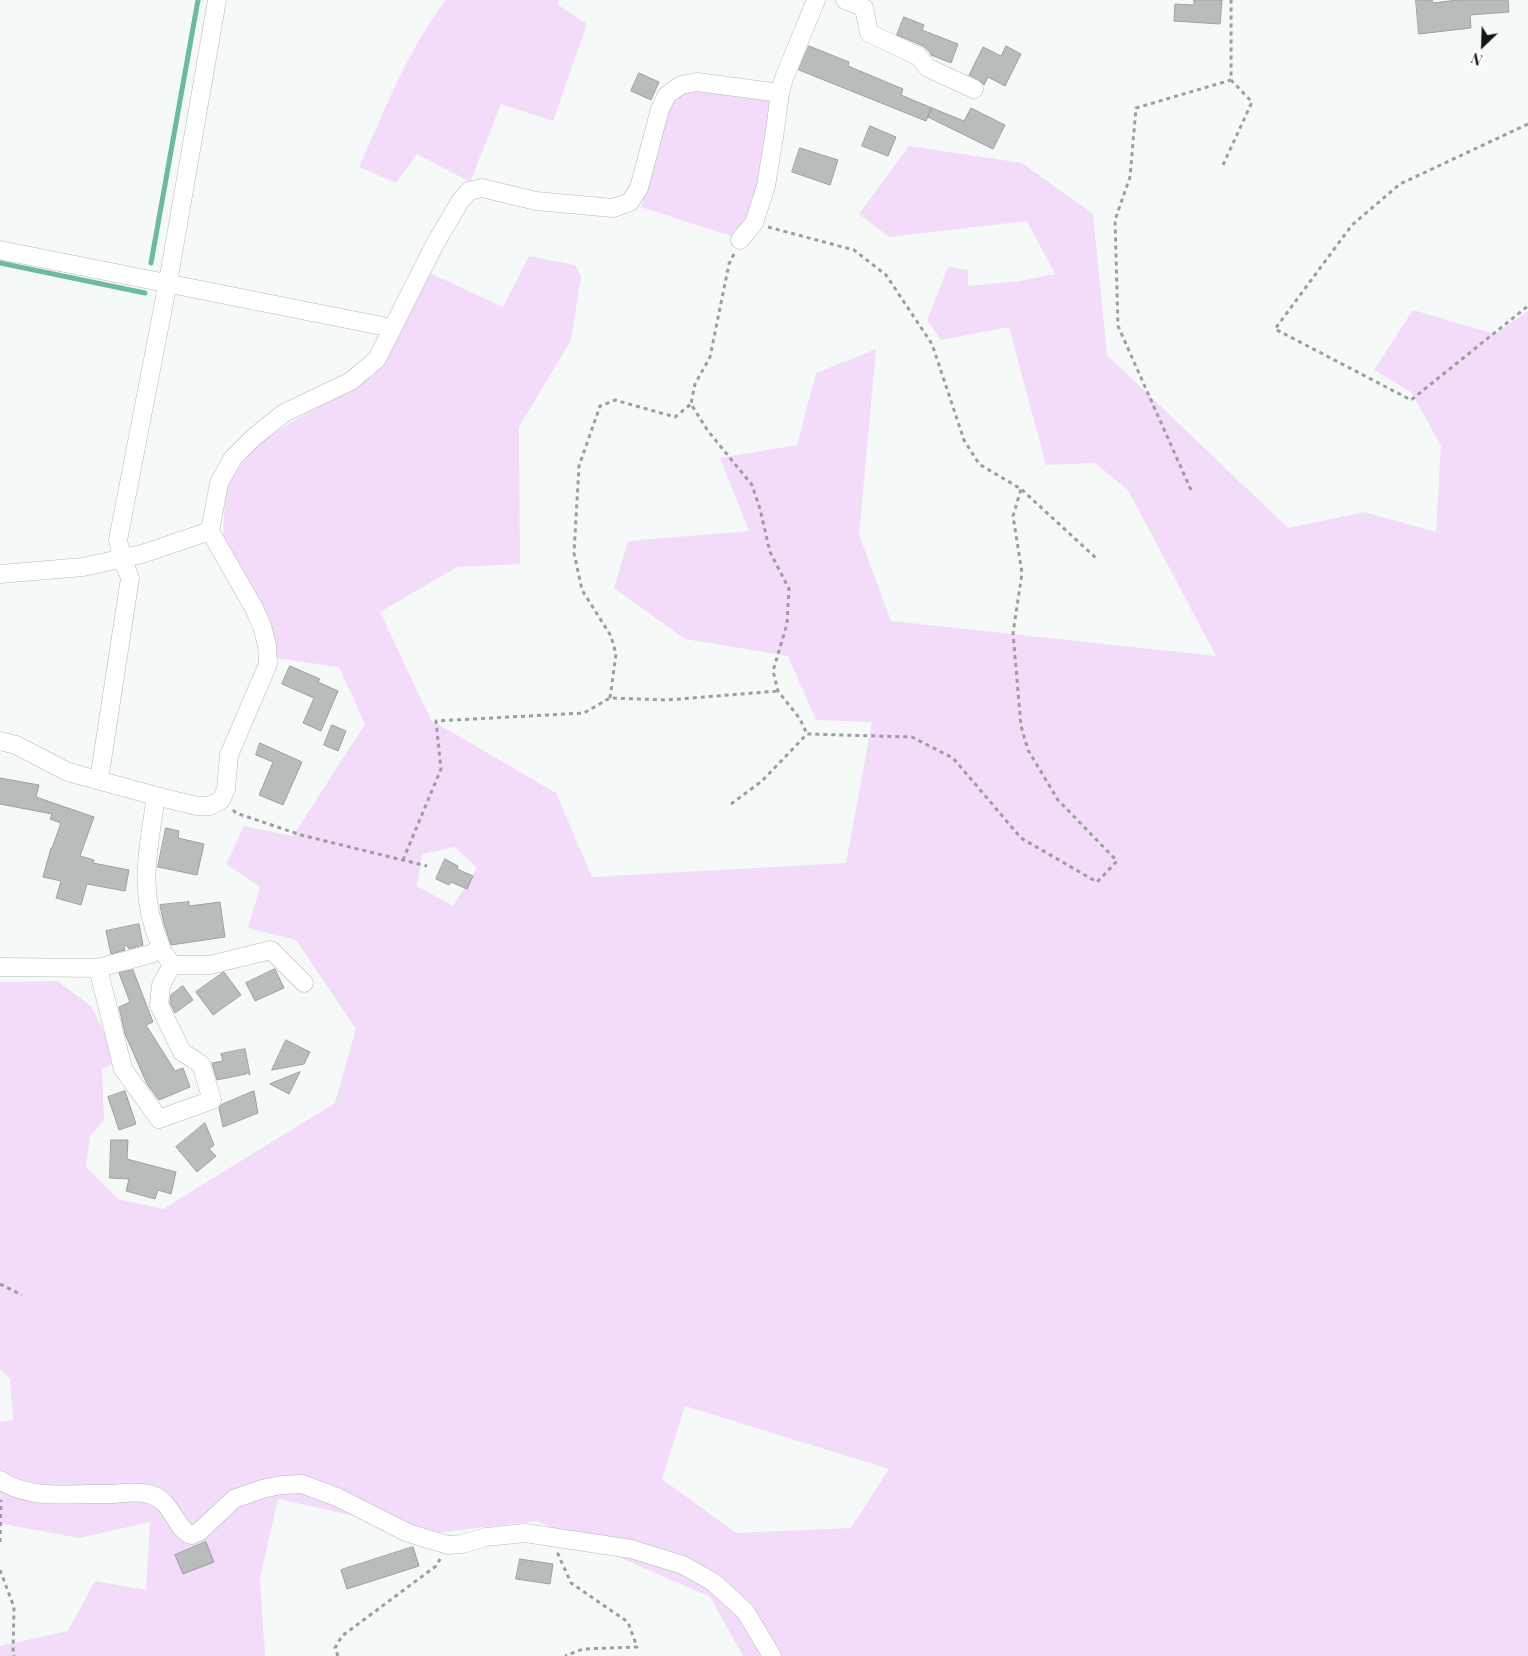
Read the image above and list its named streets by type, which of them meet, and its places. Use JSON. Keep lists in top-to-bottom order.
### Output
{
  "north": "bottom left"
}
